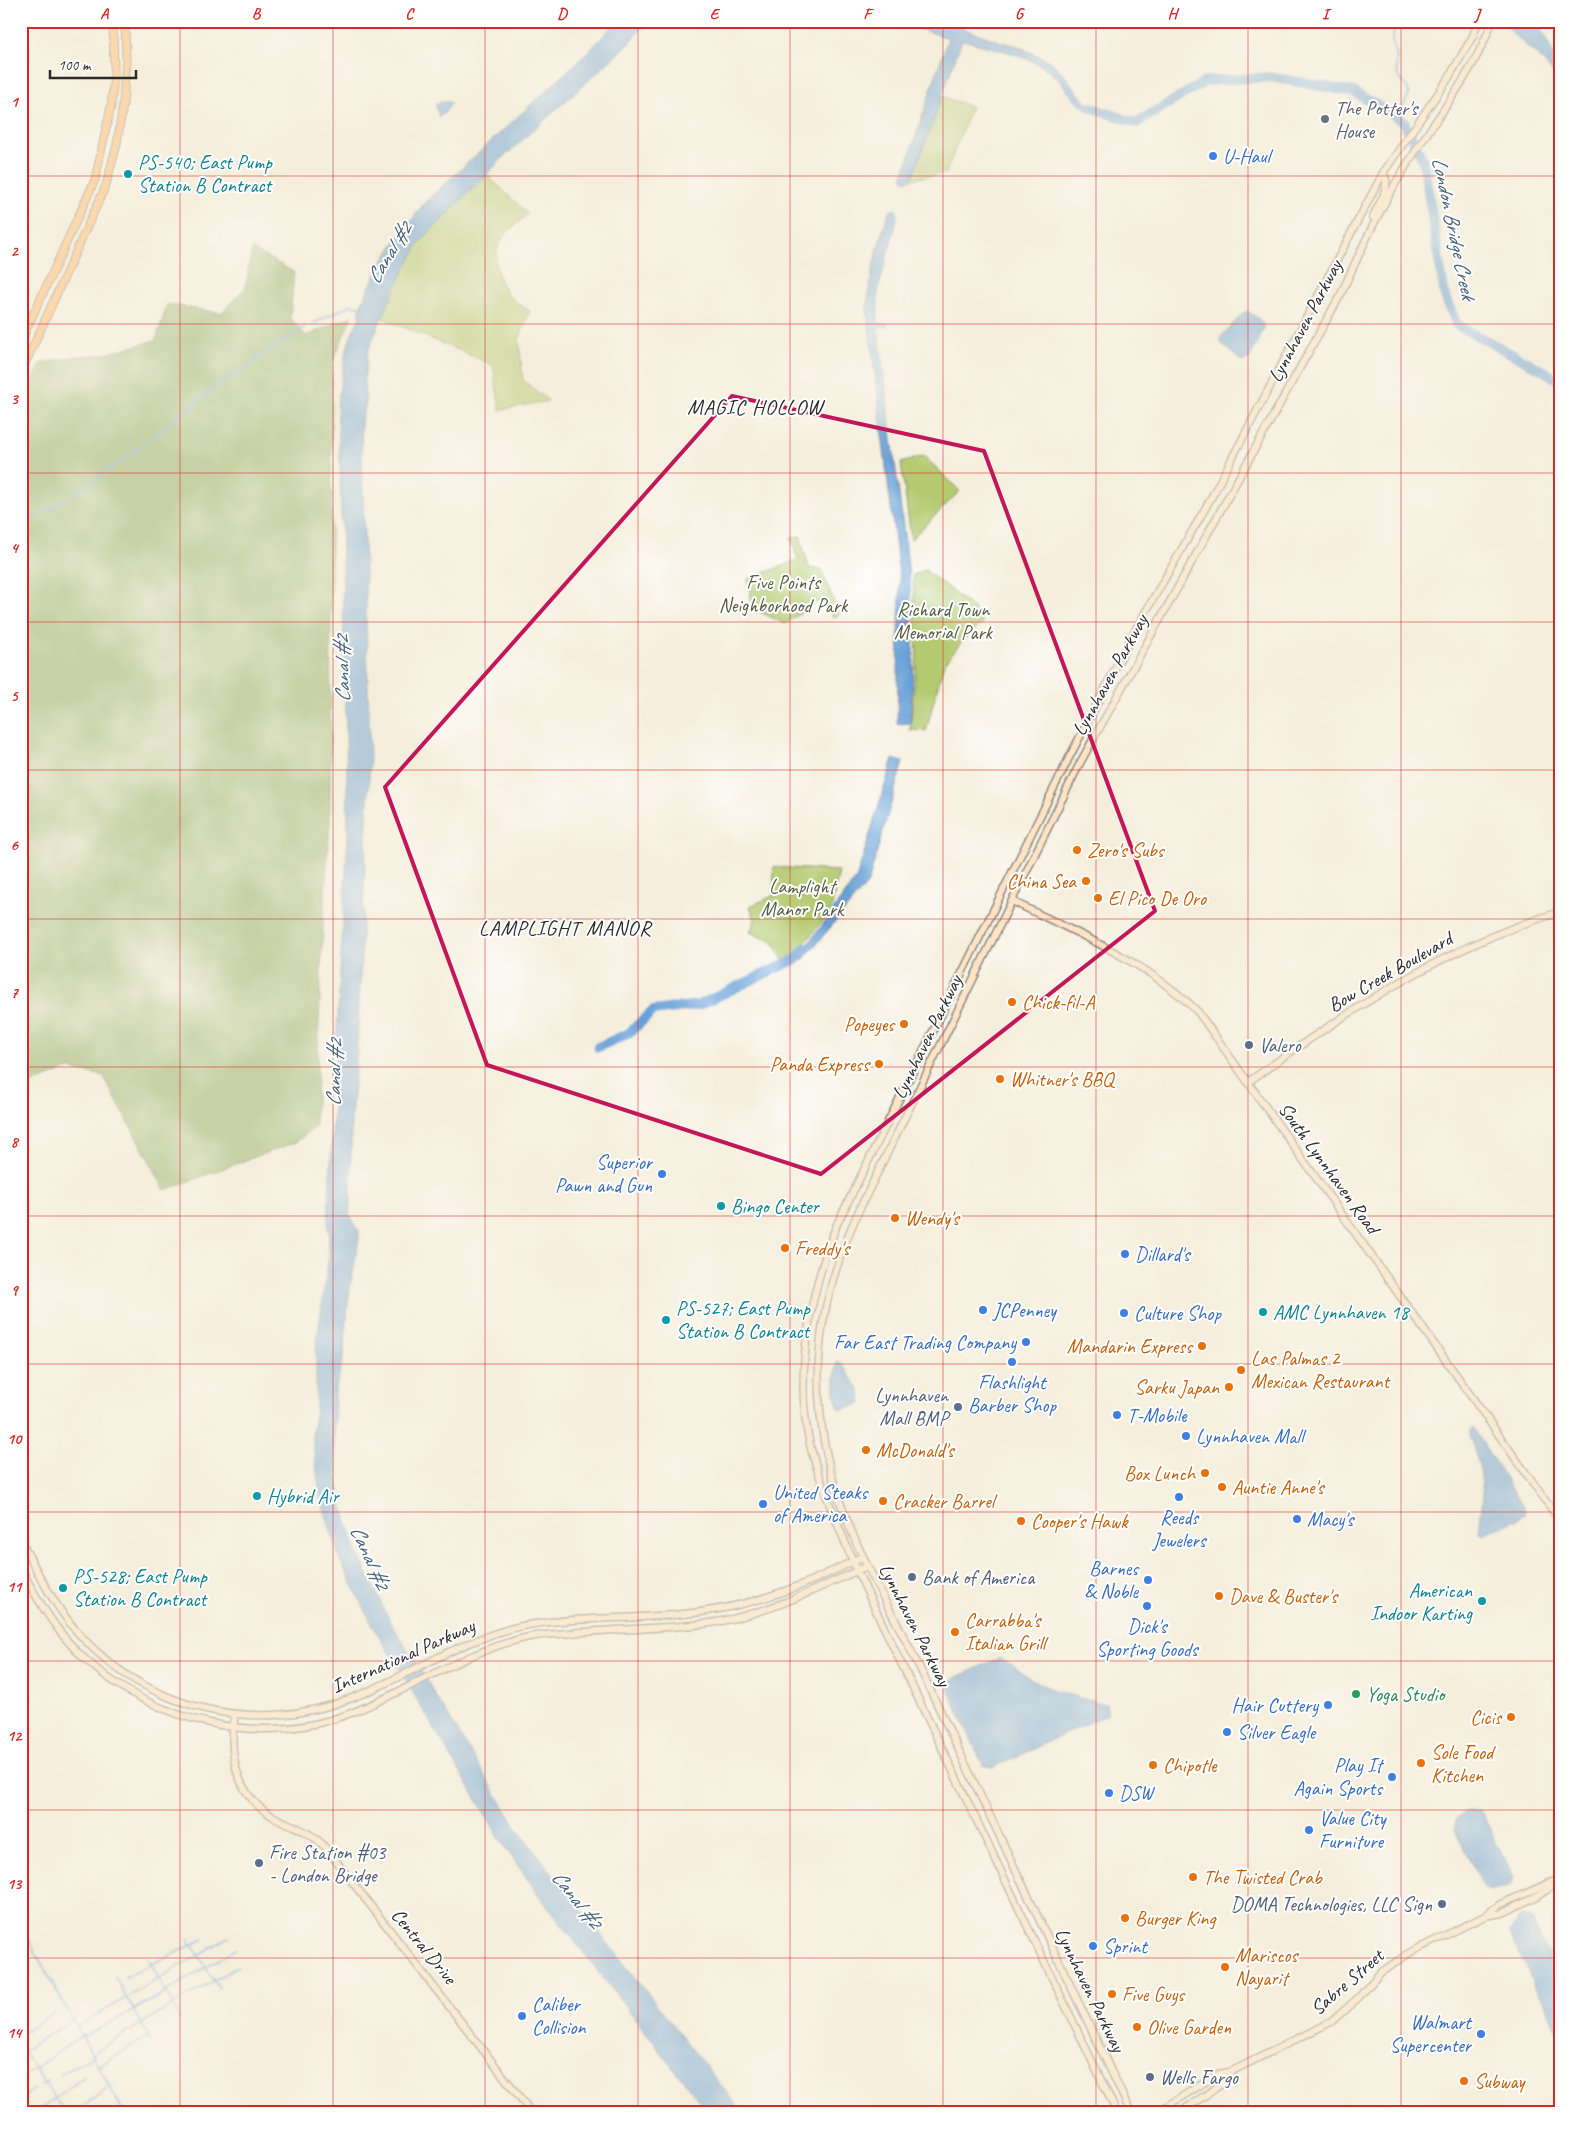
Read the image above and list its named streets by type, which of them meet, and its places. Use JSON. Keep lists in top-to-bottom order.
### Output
{
  "streets": {
    "main road": [
      "Lynnhaven Parkway",
      "Bow Creek Boulevard",
      "South Lynnhaven Road",
      "International Parkway",
      "Central Drive",
      "Sabre Street"
    ]
  },
  "crossings": [
    ["Lynnhaven Parkway", "South Lynnhaven Road"],
    ["Lynnhaven Parkway", "International Parkway"],
    ["Bow Creek Boulevard", "South Lynnhaven Road"],
    ["International Parkway", "Central Drive"]
  ],
  "districts": ["MAGIC HOLLOW", "LAMPLIGHT MANOR"],
  "water": ["London Bridge Creek", "Canal #2"],
  "parks": ["Five Points Neighborhood Park", "Richard Town Memorial Park", "Lamplight Manor Park"],
  "places": [
    "The Potter's House",
    "U-Haul",
    "PS-540; East Pump Station B Contract",
    "Zero's Subs",
    "China Sea",
    "El Pico De Oro",
    "Chick-fil-A",
    "Popeyes",
    "Valero",
    "Panda Express",
    "Whitner's BBQ",
    "Superior Pawn and Gun",
    "Bingo Center",
    "Wendy's",
    "Freddy's",
    "Dillard's",
    "JCPenney",
    "AMC Lynnhaven 18",
    "Culture Shop",
    "PS-527; East Pump Station B Contract",
    "Far East Trading Company",
    "Mandarin Express",
    "Flashlight Barber Shop",
    "Las Palmas 2 Mexican Restaurant",
    "Sarku Japan",
    "Lynnhaven Mall BMP",
    "T-Mobile",
    "Lynnhaven Mall",
    "McDonald's",
    "Box Lunch",
    "Auntie Anne's",
    "Hybrid Air",
    "Reeds Jewelers",
    "Cracker Barrel",
    "United Steaks of America",
    "Macy's",
    "Cooper's Hawk",
    "Bank of America",
    "Barnes & Noble",
    "PS-528; East Pump Station B Contract",
    "Dave & Buster's",
    "American Indoor Karting",
    "Dick's Sporting Goods",
    "Carrabba's Italian Grill",
    "Yoga Studio",
    "Hair Cuttery",
    "Cicis",
    "Silver Eagle",
    "Sole Food Kitchen",
    "Chipotle",
    "Play It Again Sports",
    "DSW",
    "Value City Furniture",
    "Fire Station #03 - London Bridge",
    "The Twisted Crab",
    "DOMA Technologies, LLC Sign",
    "Burger King",
    "Sprint",
    "Mariscos Nayarit",
    "Five Guys",
    "Caliber Collision",
    "Olive Garden",
    "Walmart Supercenter",
    "Wells Fargo",
    "Subway"
  ],
  "scale_bar": "100 m",
  "grid": {
    "columns": [
      "A",
      "B",
      "C",
      "D",
      "E",
      "F",
      "G",
      "H",
      "I",
      "J"
    ],
    "rows": [
      "1",
      "2",
      "3",
      "4",
      "5",
      "6",
      "7",
      "8",
      "9",
      "10",
      "11",
      "12",
      "13",
      "14"
    ]
  }
}
